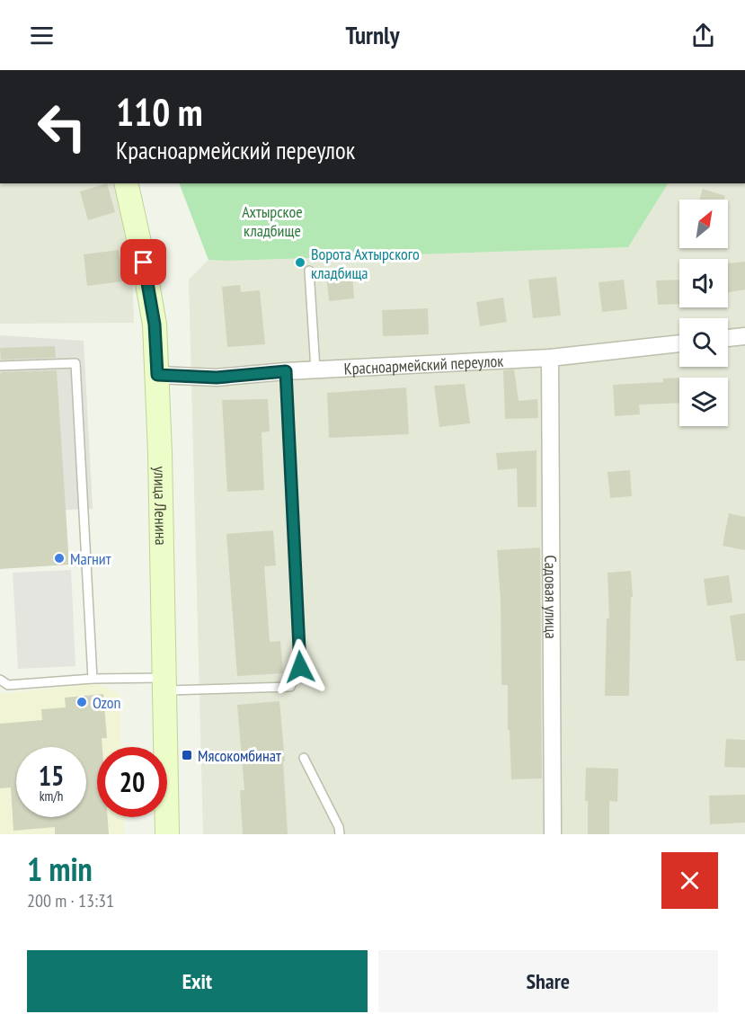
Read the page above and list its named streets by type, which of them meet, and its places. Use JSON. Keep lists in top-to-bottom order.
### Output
{
  "streets": {
    "main road": ["улица Ленина"],
    "street": ["Красноармейский переулок", "Садовая улица"]
  },
  "crossings": [
    ["Красноармейский переулок", "улица Ленина"],
    ["Красноармейский переулок", "Садовая улица"]
  ],
  "parks": ["Ахтырское кладбище"],
  "places": {
    "other": ["Ворота Ахтырского кладбища", "Магнит", "Ozon"],
    "transit": ["Мясокомбинат"]
  },
  "north": "top right",
  "page": {
    "header": "Turnly",
    "turn": ["110 m", "Красноармейский переулок"],
    "speed": "15 km/h",
    "limit": "20",
    "heading": ["1 min", "200 m · 13:31"],
    "buttons": ["Exit", "Share"]
  }
}
